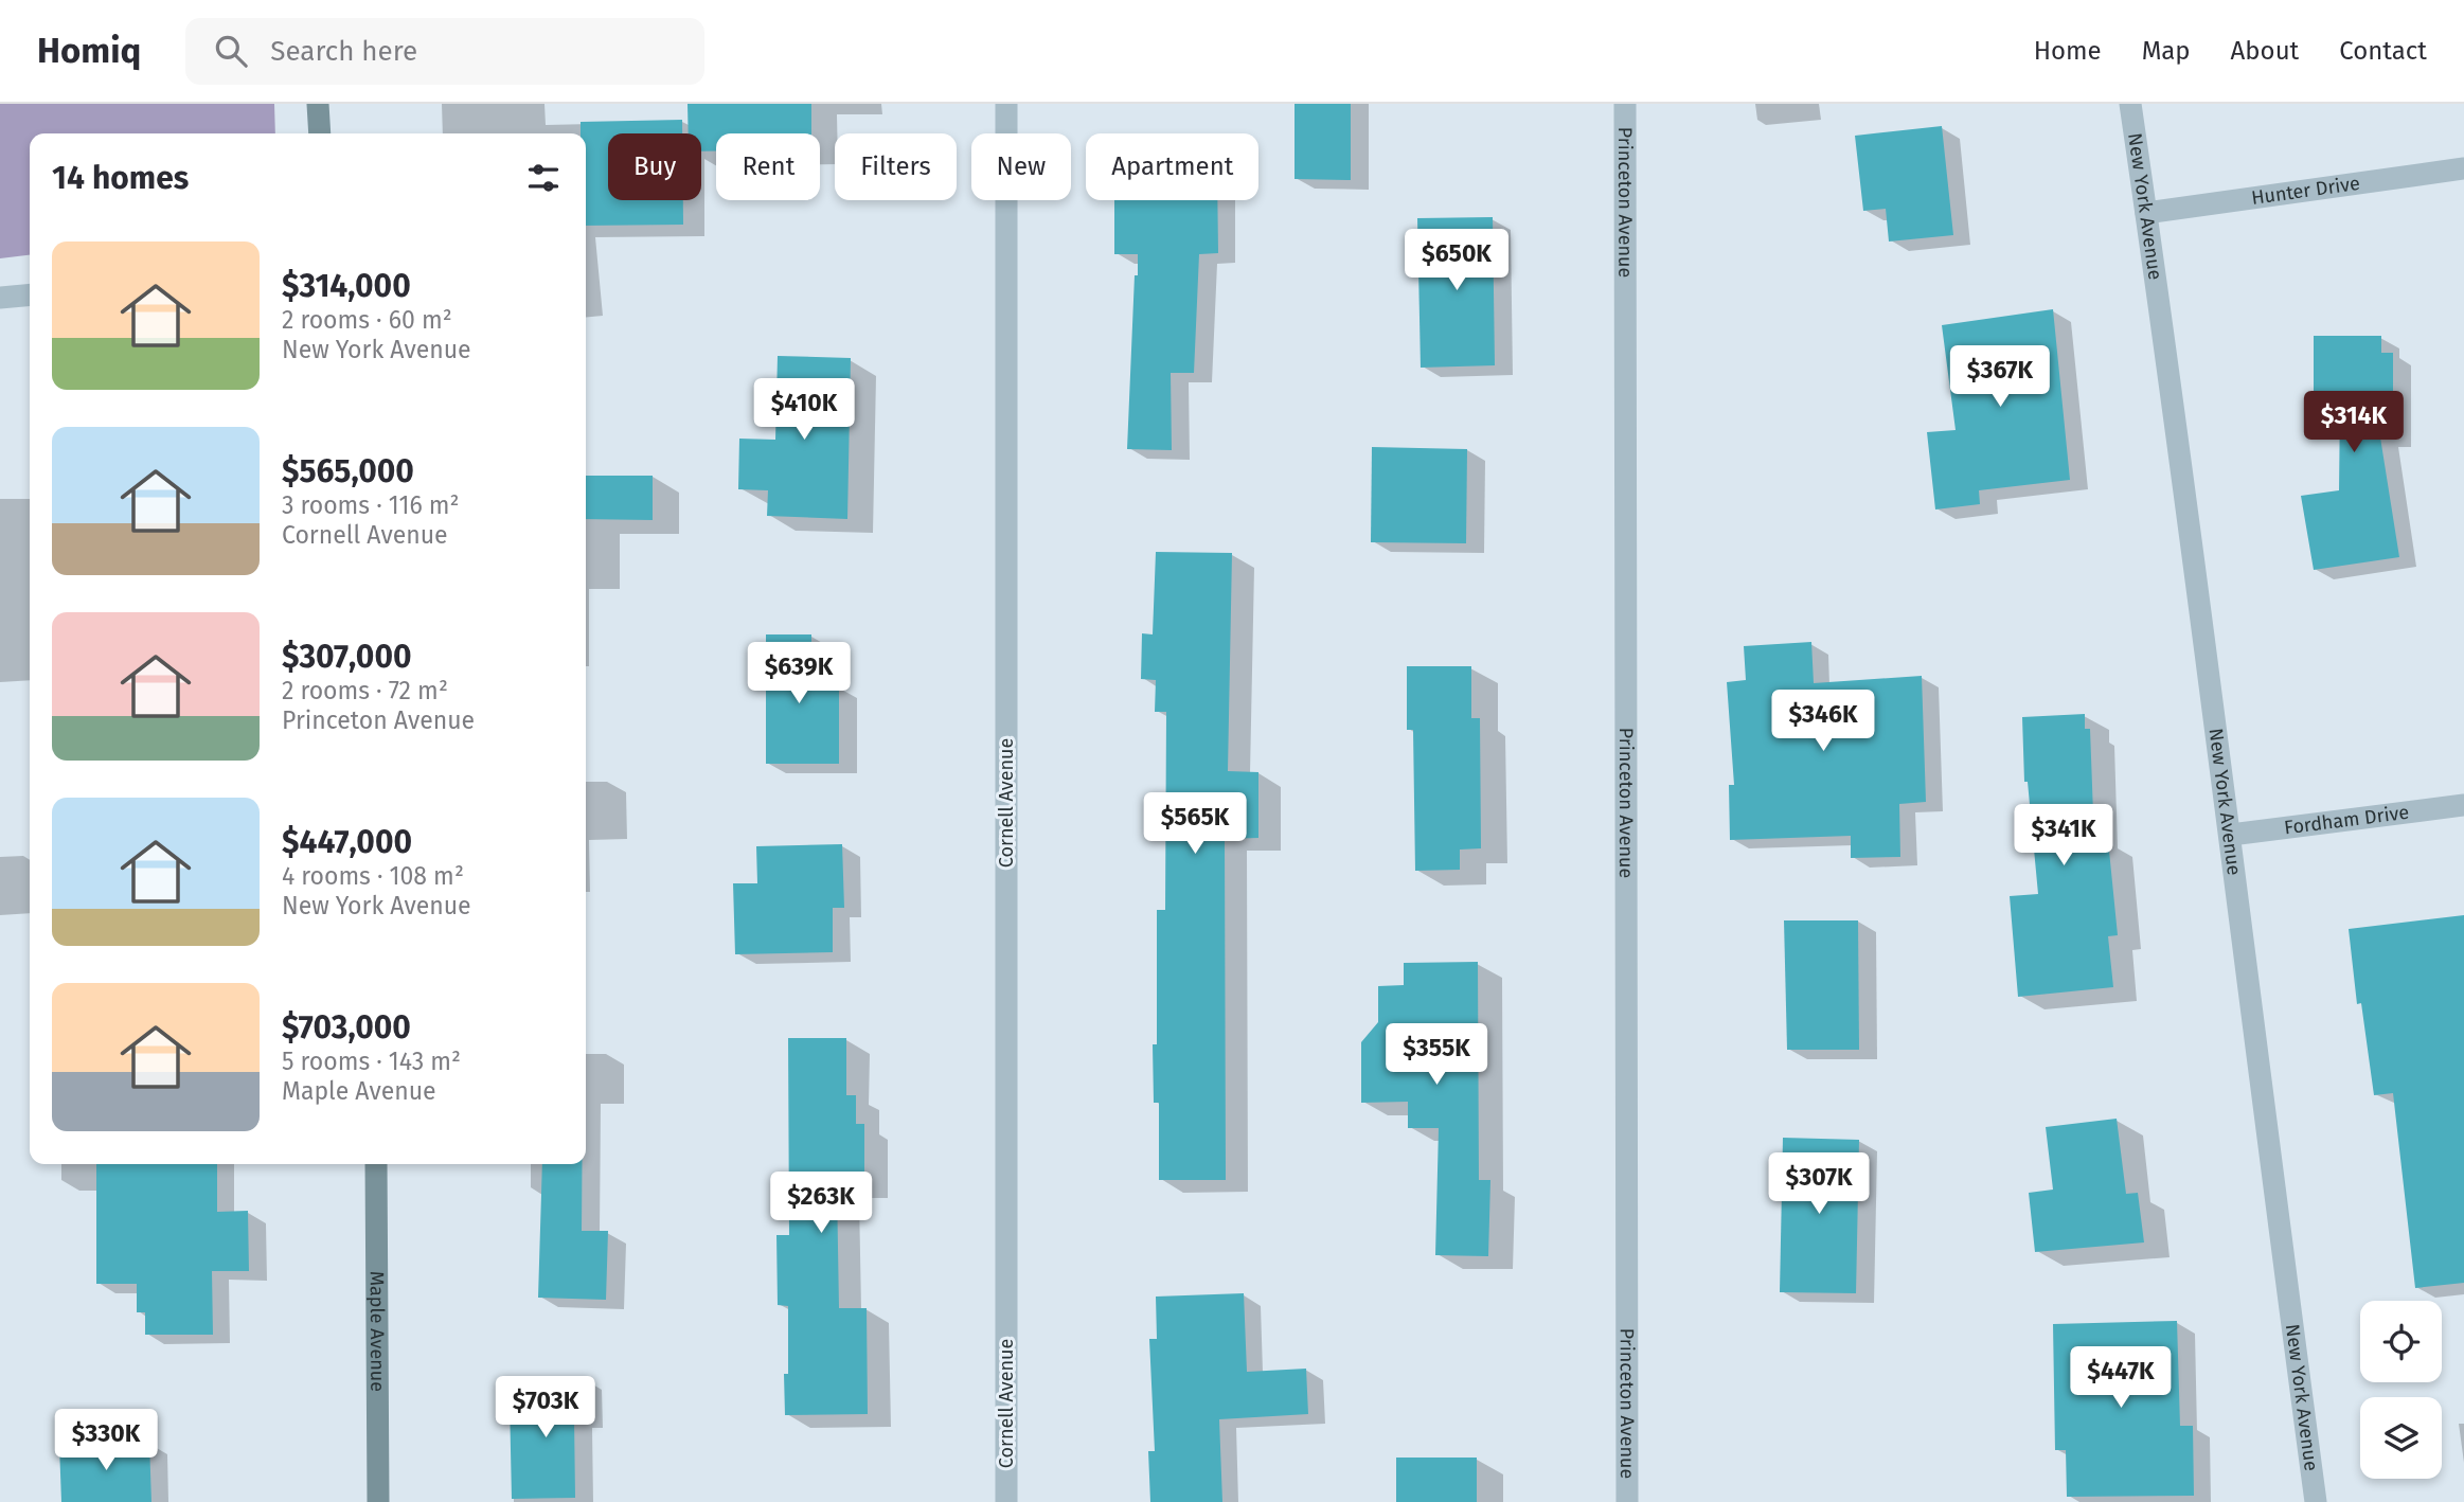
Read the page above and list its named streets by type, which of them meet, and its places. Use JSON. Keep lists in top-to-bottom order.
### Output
{
  "streets": {
    "main road": ["Maple Avenue"],
    "street": [
      "Hunter Drive",
      "Princeton Avenue",
      "New York Avenue",
      "Cornell Avenue",
      "Fordham Drive"
    ]
  },
  "crossings": [
    ["Hunter Drive", "New York Avenue"],
    ["New York Avenue", "Fordham Drive"]
  ],
  "page": {
    "header": "Homiq",
    "search": "Search here",
    "nav": [
      "Home",
      "Map",
      "About",
      "Contact"
    ],
    "chip": [
      "Buy",
      "Rent",
      "Filters",
      "New",
      "Apartment"
    ],
    "heading": "14 homes",
    "list": [
      {
        "name": "$314,000",
        "note": "2 rooms · 60 m² · New York Avenue"
      },
      {
        "name": "$565,000",
        "note": "3 rooms · 116 m² · Cornell Avenue"
      },
      {
        "name": "$307,000",
        "note": "2 rooms · 72 m² · Princeton Avenue"
      },
      {
        "name": "$447,000",
        "note": "4 rooms · 108 m² · New York Avenue"
      },
      {
        "name": "$703,000",
        "note": "5 rooms · 143 m² · Maple Avenue"
      }
    ],
    "price": [
      "$650K",
      "$367K",
      "$410K",
      "$314K",
      "$639K",
      "$346K",
      "$565K",
      "$341K",
      "$355K",
      "$307K",
      "$263K",
      "$447K",
      "$703K",
      "$330K"
    ]
  }
}
